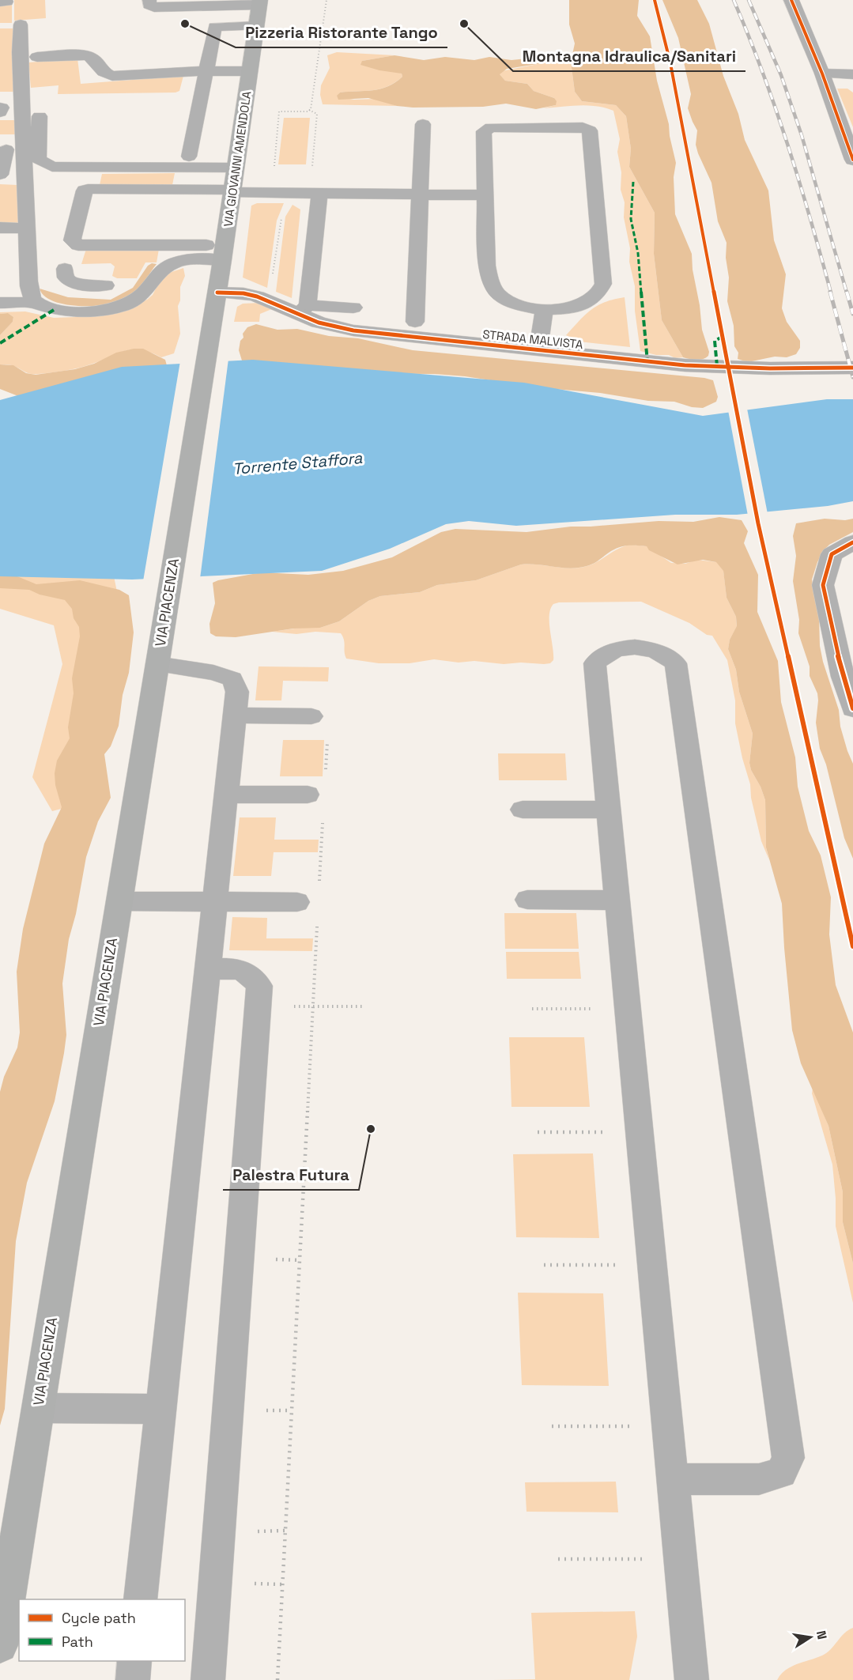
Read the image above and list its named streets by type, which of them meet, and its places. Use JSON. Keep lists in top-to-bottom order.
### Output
{
  "streets": {
    "main road": ["VIA GIOVANNI AMENDOLA", "VIA PIACENZA"],
    "street": ["STRADA MALVISTA"]
  },
  "crossings": [
    ["VIA GIOVANNI AMENDOLA", "STRADA MALVISTA"],
    ["VIA GIOVANNI AMENDOLA", "VIA PIACENZA"]
  ],
  "water": ["Torrente Staffora"],
  "places": ["Pizzeria Ristorante Tango", "Montagna Idraulica/Sanitari", "Palestra Futura"],
  "legend": ["Cycle path", "Path"],
  "north": "right"
}
